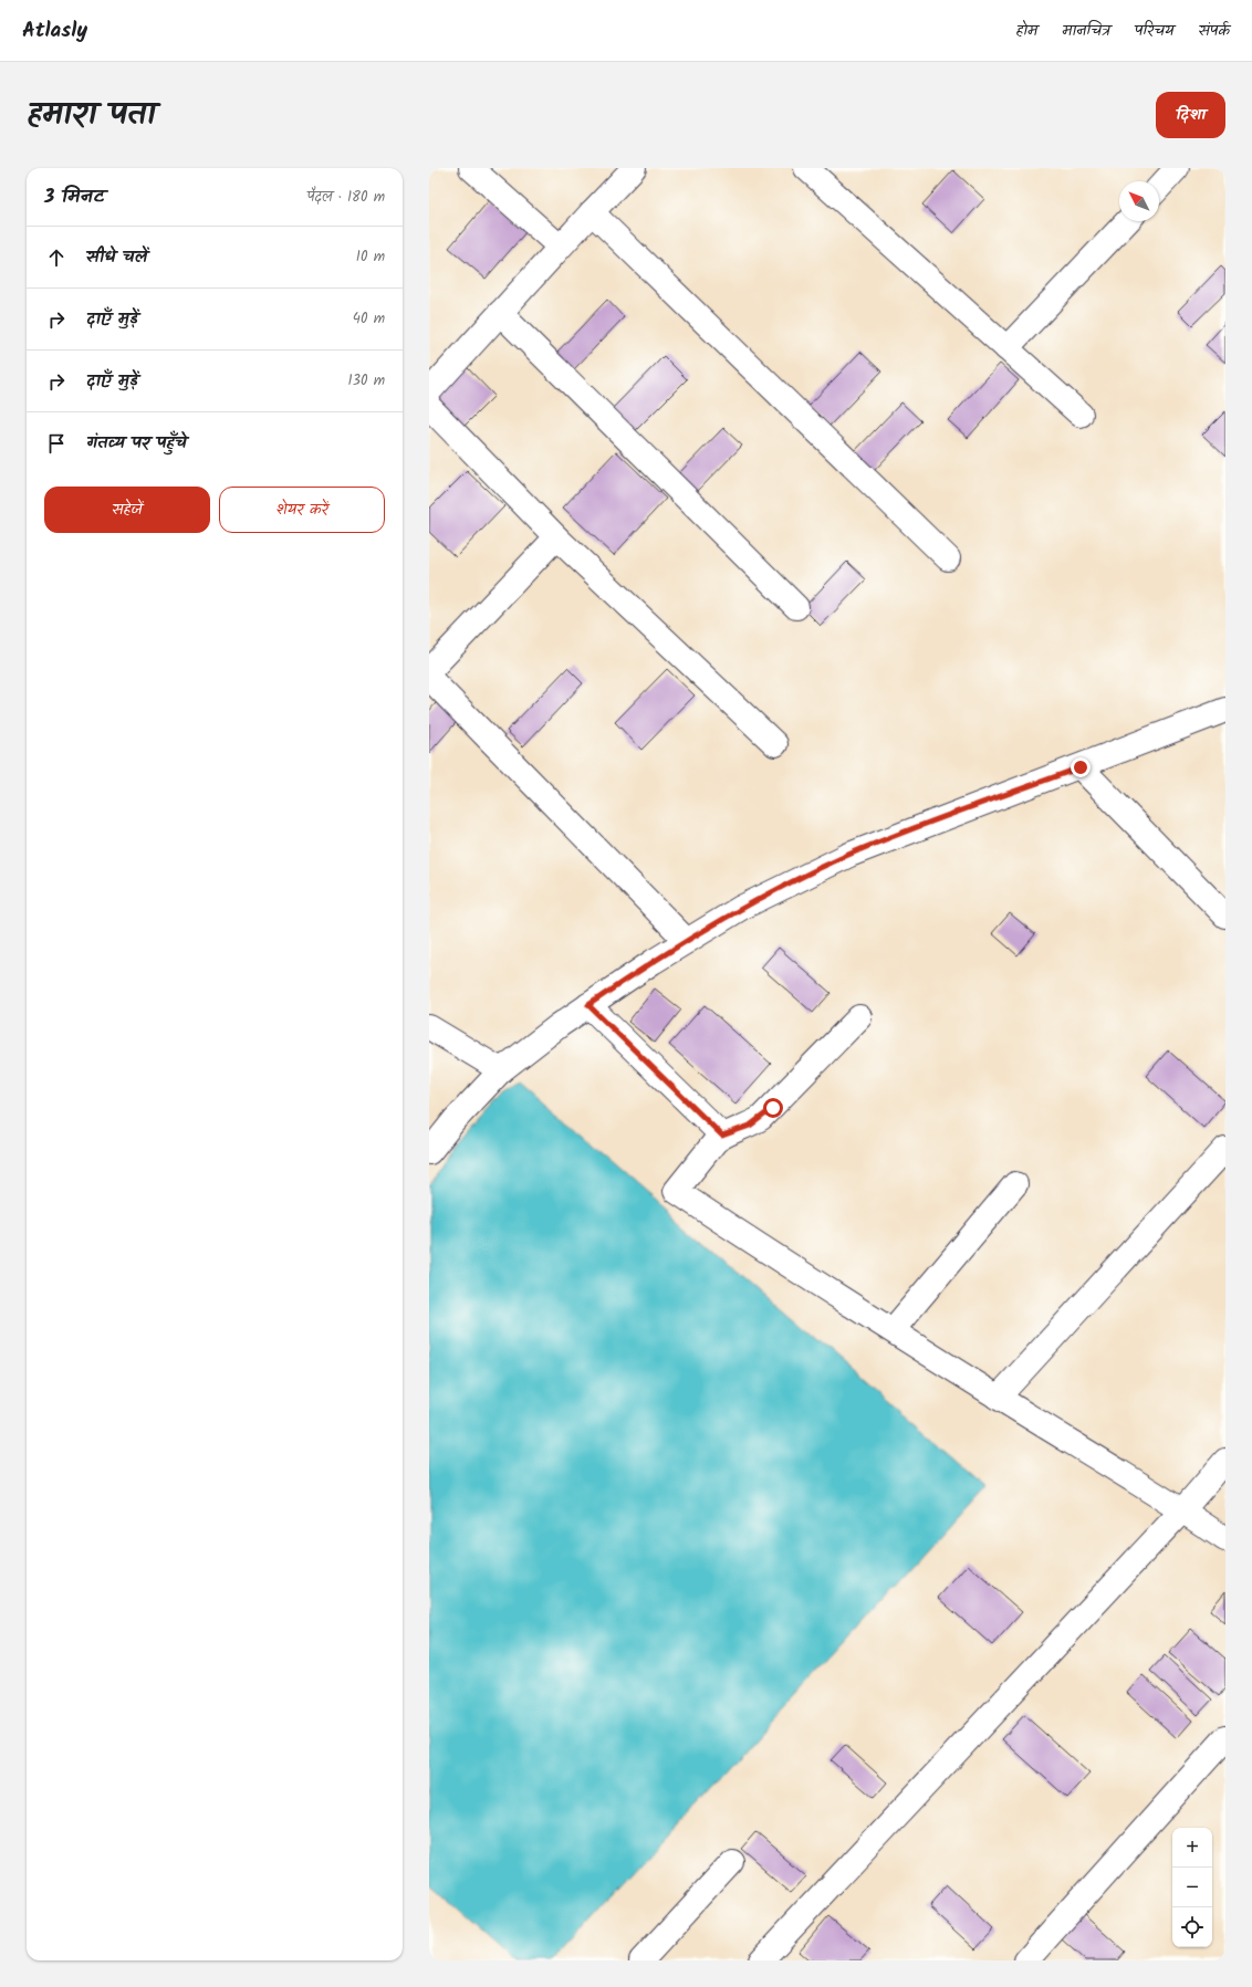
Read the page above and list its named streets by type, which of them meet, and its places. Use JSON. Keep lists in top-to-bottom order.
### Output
{
  "north": "top left",
  "page": {
    "header": "Atlasly",
    "nav": [
      "होम",
      "मानचित्र",
      "परिचय",
      "संपर्क"
    ],
    "title": "हमारा पता",
    "buttons": [
      "दिशा",
      ["सहेजें", "शेयर करें"]
    ],
    "heading": ["3 मिनट", "पैदल · 180 m"],
    "list": [
      ["सीधे चलें", "10 m"],
      ["दाएँ मुड़ें", "40 m"],
      ["दाएँ मुड़ें", "130 m"],
      "गंतव्य पर पहुँचे"
    ],
    "map_buttons": ["+", "−"]
  }
}
